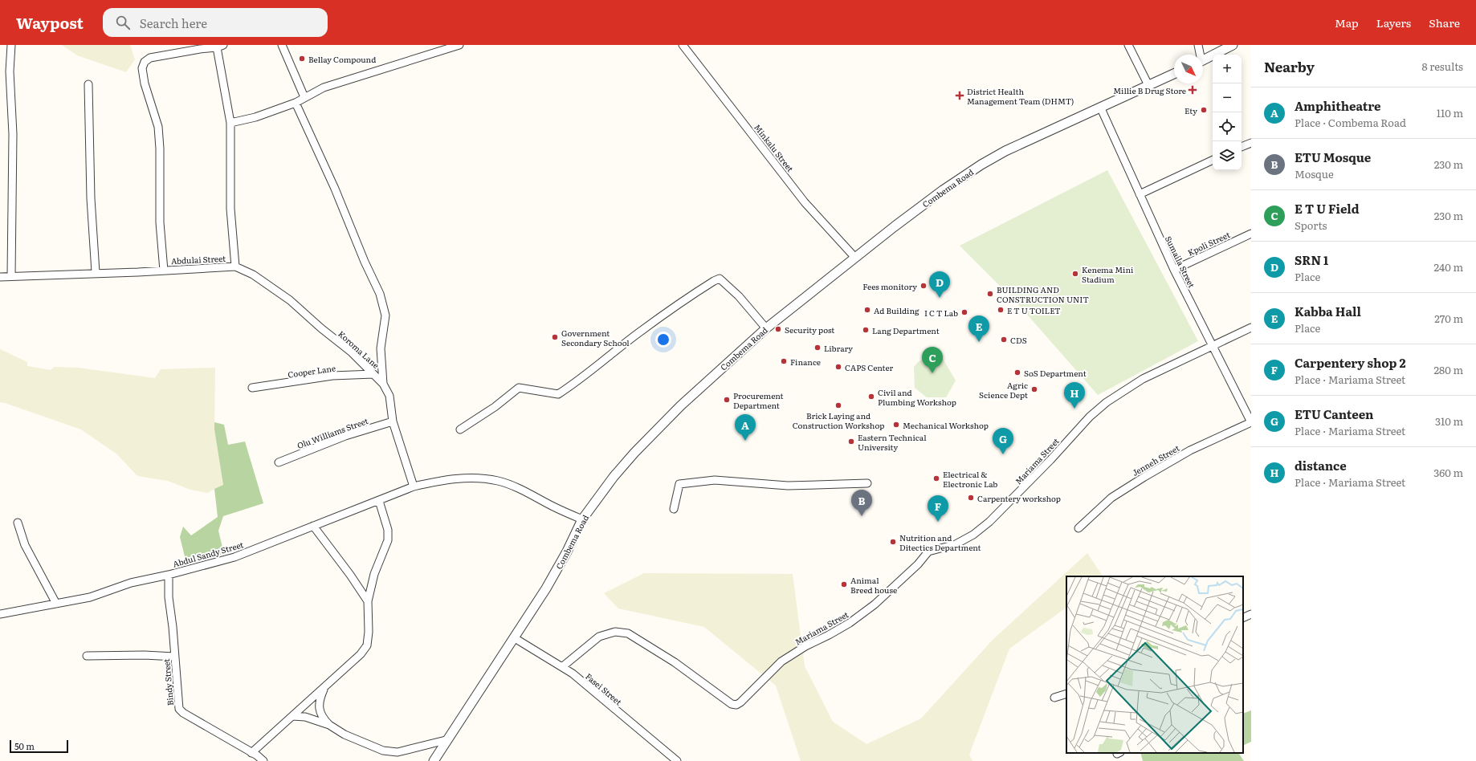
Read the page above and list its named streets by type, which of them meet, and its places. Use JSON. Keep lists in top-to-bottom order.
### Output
{
  "streets": {
    "street": [
      "Minkalu Street",
      "Combema Road",
      "Kpoli Street",
      "Abdulai Street",
      "Sumaila Street",
      "Koroma Lane",
      "Cooper Lane",
      "Olu Williams Street",
      "Jenneh Street",
      "Mariama Street",
      "Abdul Sandy Street",
      "Bindy Street",
      "Fasei Street"
    ]
  },
  "crossings": [
    ["Minkalu Street", "Combema Road"],
    ["Combema Road", "Sumaila Street"],
    ["Combema Road", "Abdul Sandy Street"],
    ["Combema Road", "Fasei Street"],
    ["Kpoli Street", "Sumaila Street"],
    ["Abdulai Street", "Koroma Lane"],
    ["Sumaila Street", "Jenneh Street"],
    ["Sumaila Street", "Mariama Street"],
    ["Koroma Lane", "Cooper Lane"],
    ["Koroma Lane", "Olu Williams Street"],
    ["Koroma Lane", "Abdul Sandy Street"],
    ["Mariama Street", "Fasei Street"],
    ["Abdul Sandy Street", "Bindy Street"]
  ],
  "places": {
    "other": [
      "Bellay Compound",
      "Ety",
      "Kenema Mini Stadium",
      "Fees monitory",
      "BUILDING AND CONSTRUCTION UNIT",
      "Ad Building",
      "E T U TOILET",
      "I C T Lab",
      "Security post",
      "Lang Department",
      "Government Secondary School",
      "CDS",
      "Library",
      "Finance",
      "CAPS Center",
      "SoS Department",
      "Agric Science Dept",
      "Civil and Plumbing Workshop",
      "Procurement Department",
      "Brick Laying and Construction Workshop",
      "Mechanical Workshop",
      "Eastern Technical University",
      "Electrical & Electronic Lab",
      "Carpentery workshop",
      "Nutrition and Ditectics Department",
      "Animal Breed house"
    ],
    "health": ["Millie B Drug Store", "District Health Management Team (DHMT)"]
  },
  "scale_bar": "50 m",
  "north": "bottom right",
  "page": {
    "header": "Waypost",
    "search": "Search here",
    "nav": ["Map", "Layers", "Share"],
    "heading": ["Nearby", "8 results"],
    "map_buttons": ["+", "−"],
    "list": [
      {
        "mark": "A",
        "name": "Amphitheatre",
        "note": "Place · Combema Road",
        "value": "110 m"
      },
      {
        "mark": "B",
        "name": "ETU Mosque",
        "note": "Mosque",
        "value": "230 m"
      },
      {
        "mark": "C",
        "name": "E T U Field",
        "note": "Sports",
        "value": "230 m"
      },
      {
        "mark": "D",
        "name": "SRN 1",
        "note": "Place",
        "value": "240 m"
      },
      {
        "mark": "E",
        "name": "Kabba Hall",
        "note": "Place",
        "value": "270 m"
      },
      {
        "mark": "F",
        "name": "Carpentery shop 2",
        "note": "Place · Mariama Street",
        "value": "280 m"
      },
      {
        "mark": "G",
        "name": "ETU Canteen",
        "note": "Place · Mariama Street",
        "value": "310 m"
      },
      {
        "mark": "H",
        "name": "distance",
        "note": "Place · Mariama Street",
        "value": "360 m"
      }
    ],
    "pins": [
      "D",
      "E",
      "C",
      "H",
      "A",
      "G",
      "B",
      "F"
    ],
    "scale": "50 m"
  }
}
